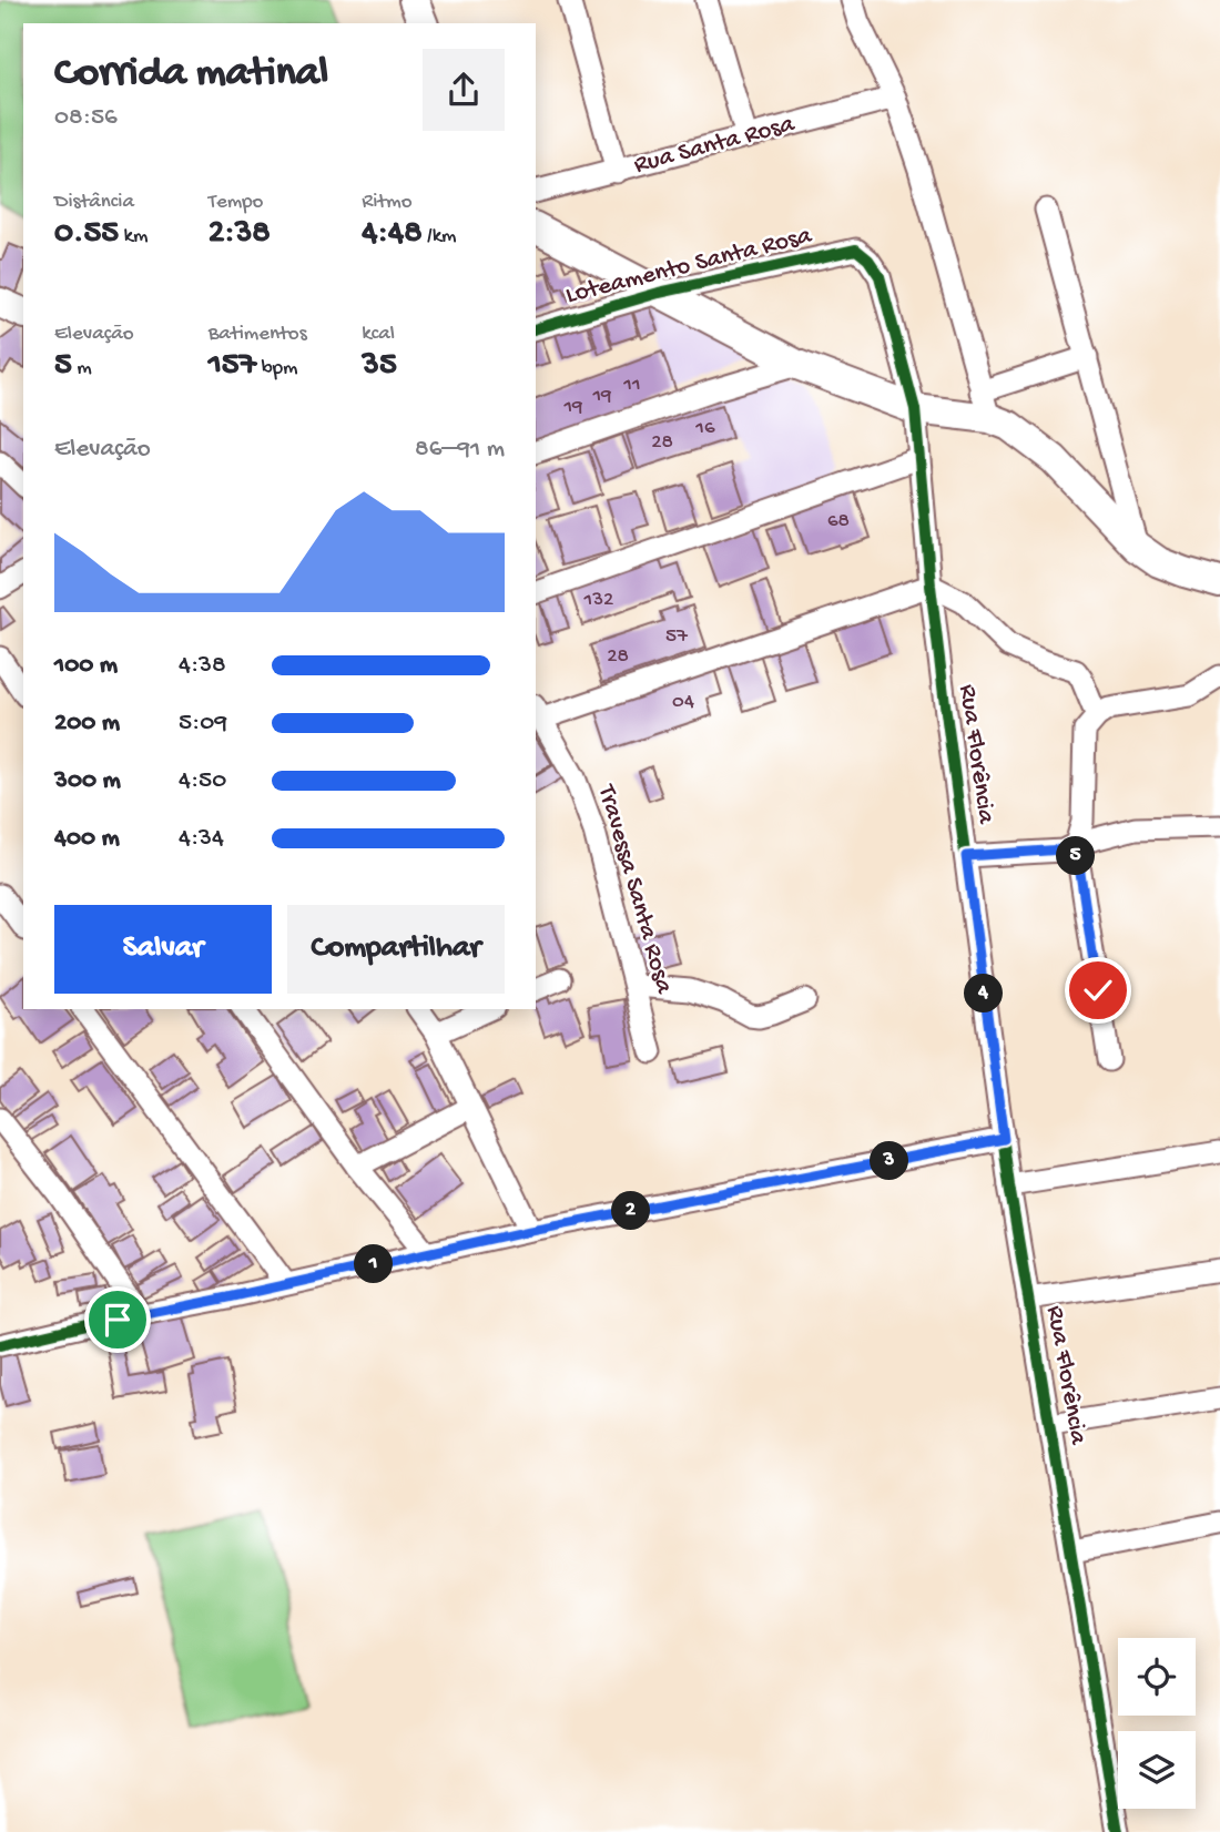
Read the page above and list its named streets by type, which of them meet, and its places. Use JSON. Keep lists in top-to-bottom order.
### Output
{
  "streets": {
    "street": [
      "Rua Santa Rosa",
      "Loteamento Santa Rosa",
      "Rua Florência",
      "Travessa Santa Rosa"
    ]
  },
  "crossings": [
    ["Loteamento Santa Rosa", "Rua Florência"]
  ],
  "house_numbers": [
    "11",
    "19",
    "19",
    "16",
    "28",
    "68",
    "132",
    "57",
    "28",
    "04"
  ],
  "page": {
    "heading": ["Corrida matinal", "08:56"],
    "stats": [
      ["Distância", "0.55 km"],
      ["Tempo", "2:38"],
      ["Ritmo", "4:48 /km"],
      ["Elevação", "5 m"],
      ["Batimentos", "157 bpm"],
      ["kcal", "35"]
    ],
    "chart": ["Elevação", "86–91 m"],
    "list": [
      {
        "name": "100 m",
        "note": "4:38"
      },
      {
        "name": "200 m",
        "note": "5:09"
      },
      {
        "name": "300 m",
        "note": "4:50"
      },
      {
        "name": "400 m",
        "note": "4:34"
      }
    ],
    "pins": [
      "5",
      "4",
      "3",
      "2",
      "1"
    ],
    "buttons": ["Salvar", "Compartilhar"]
  }
}
